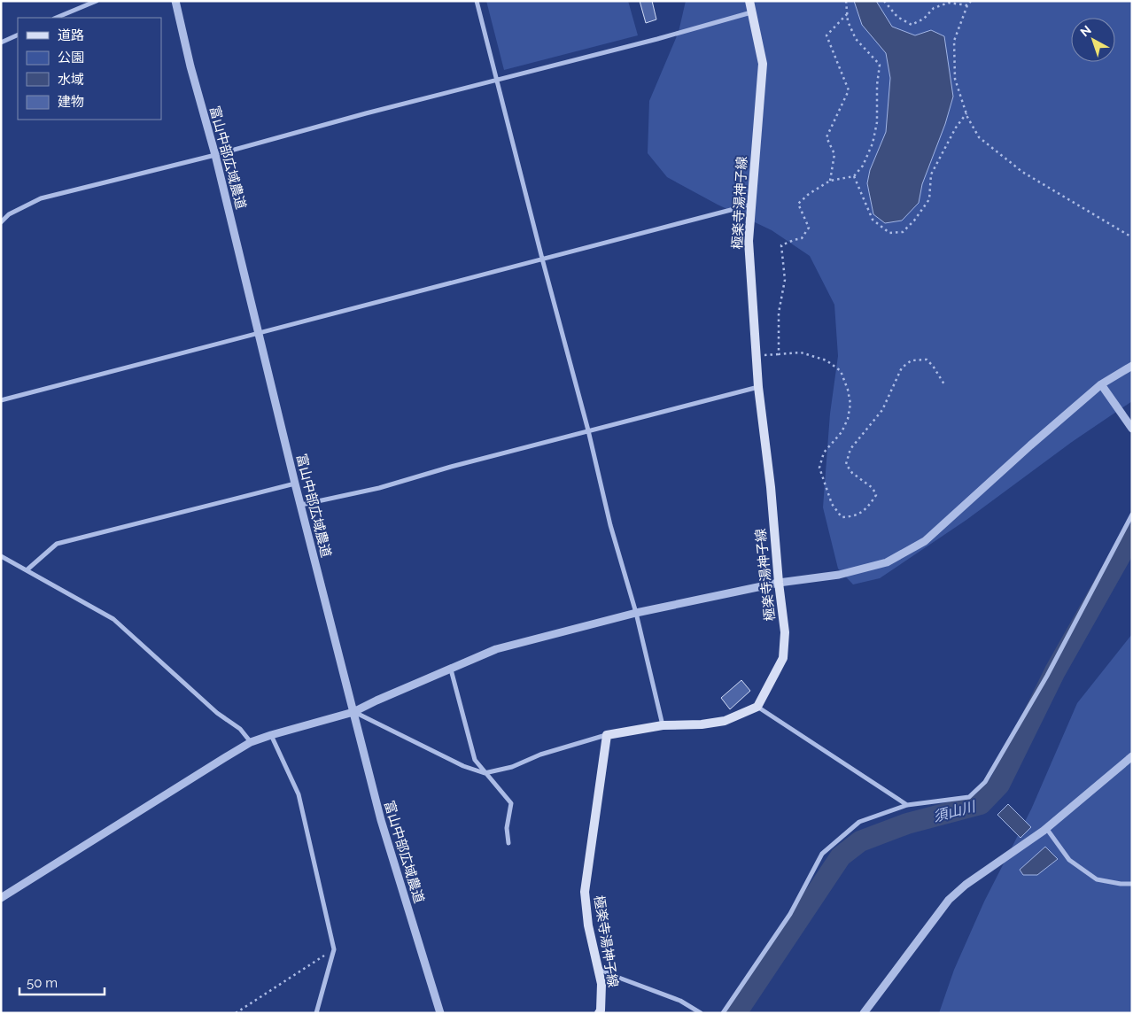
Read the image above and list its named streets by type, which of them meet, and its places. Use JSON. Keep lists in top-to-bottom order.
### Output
{
  "streets": {
    "main road": ["極楽寺湯神子線"],
    "street": ["富山中部広域農道"]
  },
  "water": ["須山川"],
  "legend": [
    "道路",
    "公園",
    "水域",
    "建物"
  ],
  "scale_bar": "50 m",
  "north": "top left"
}
